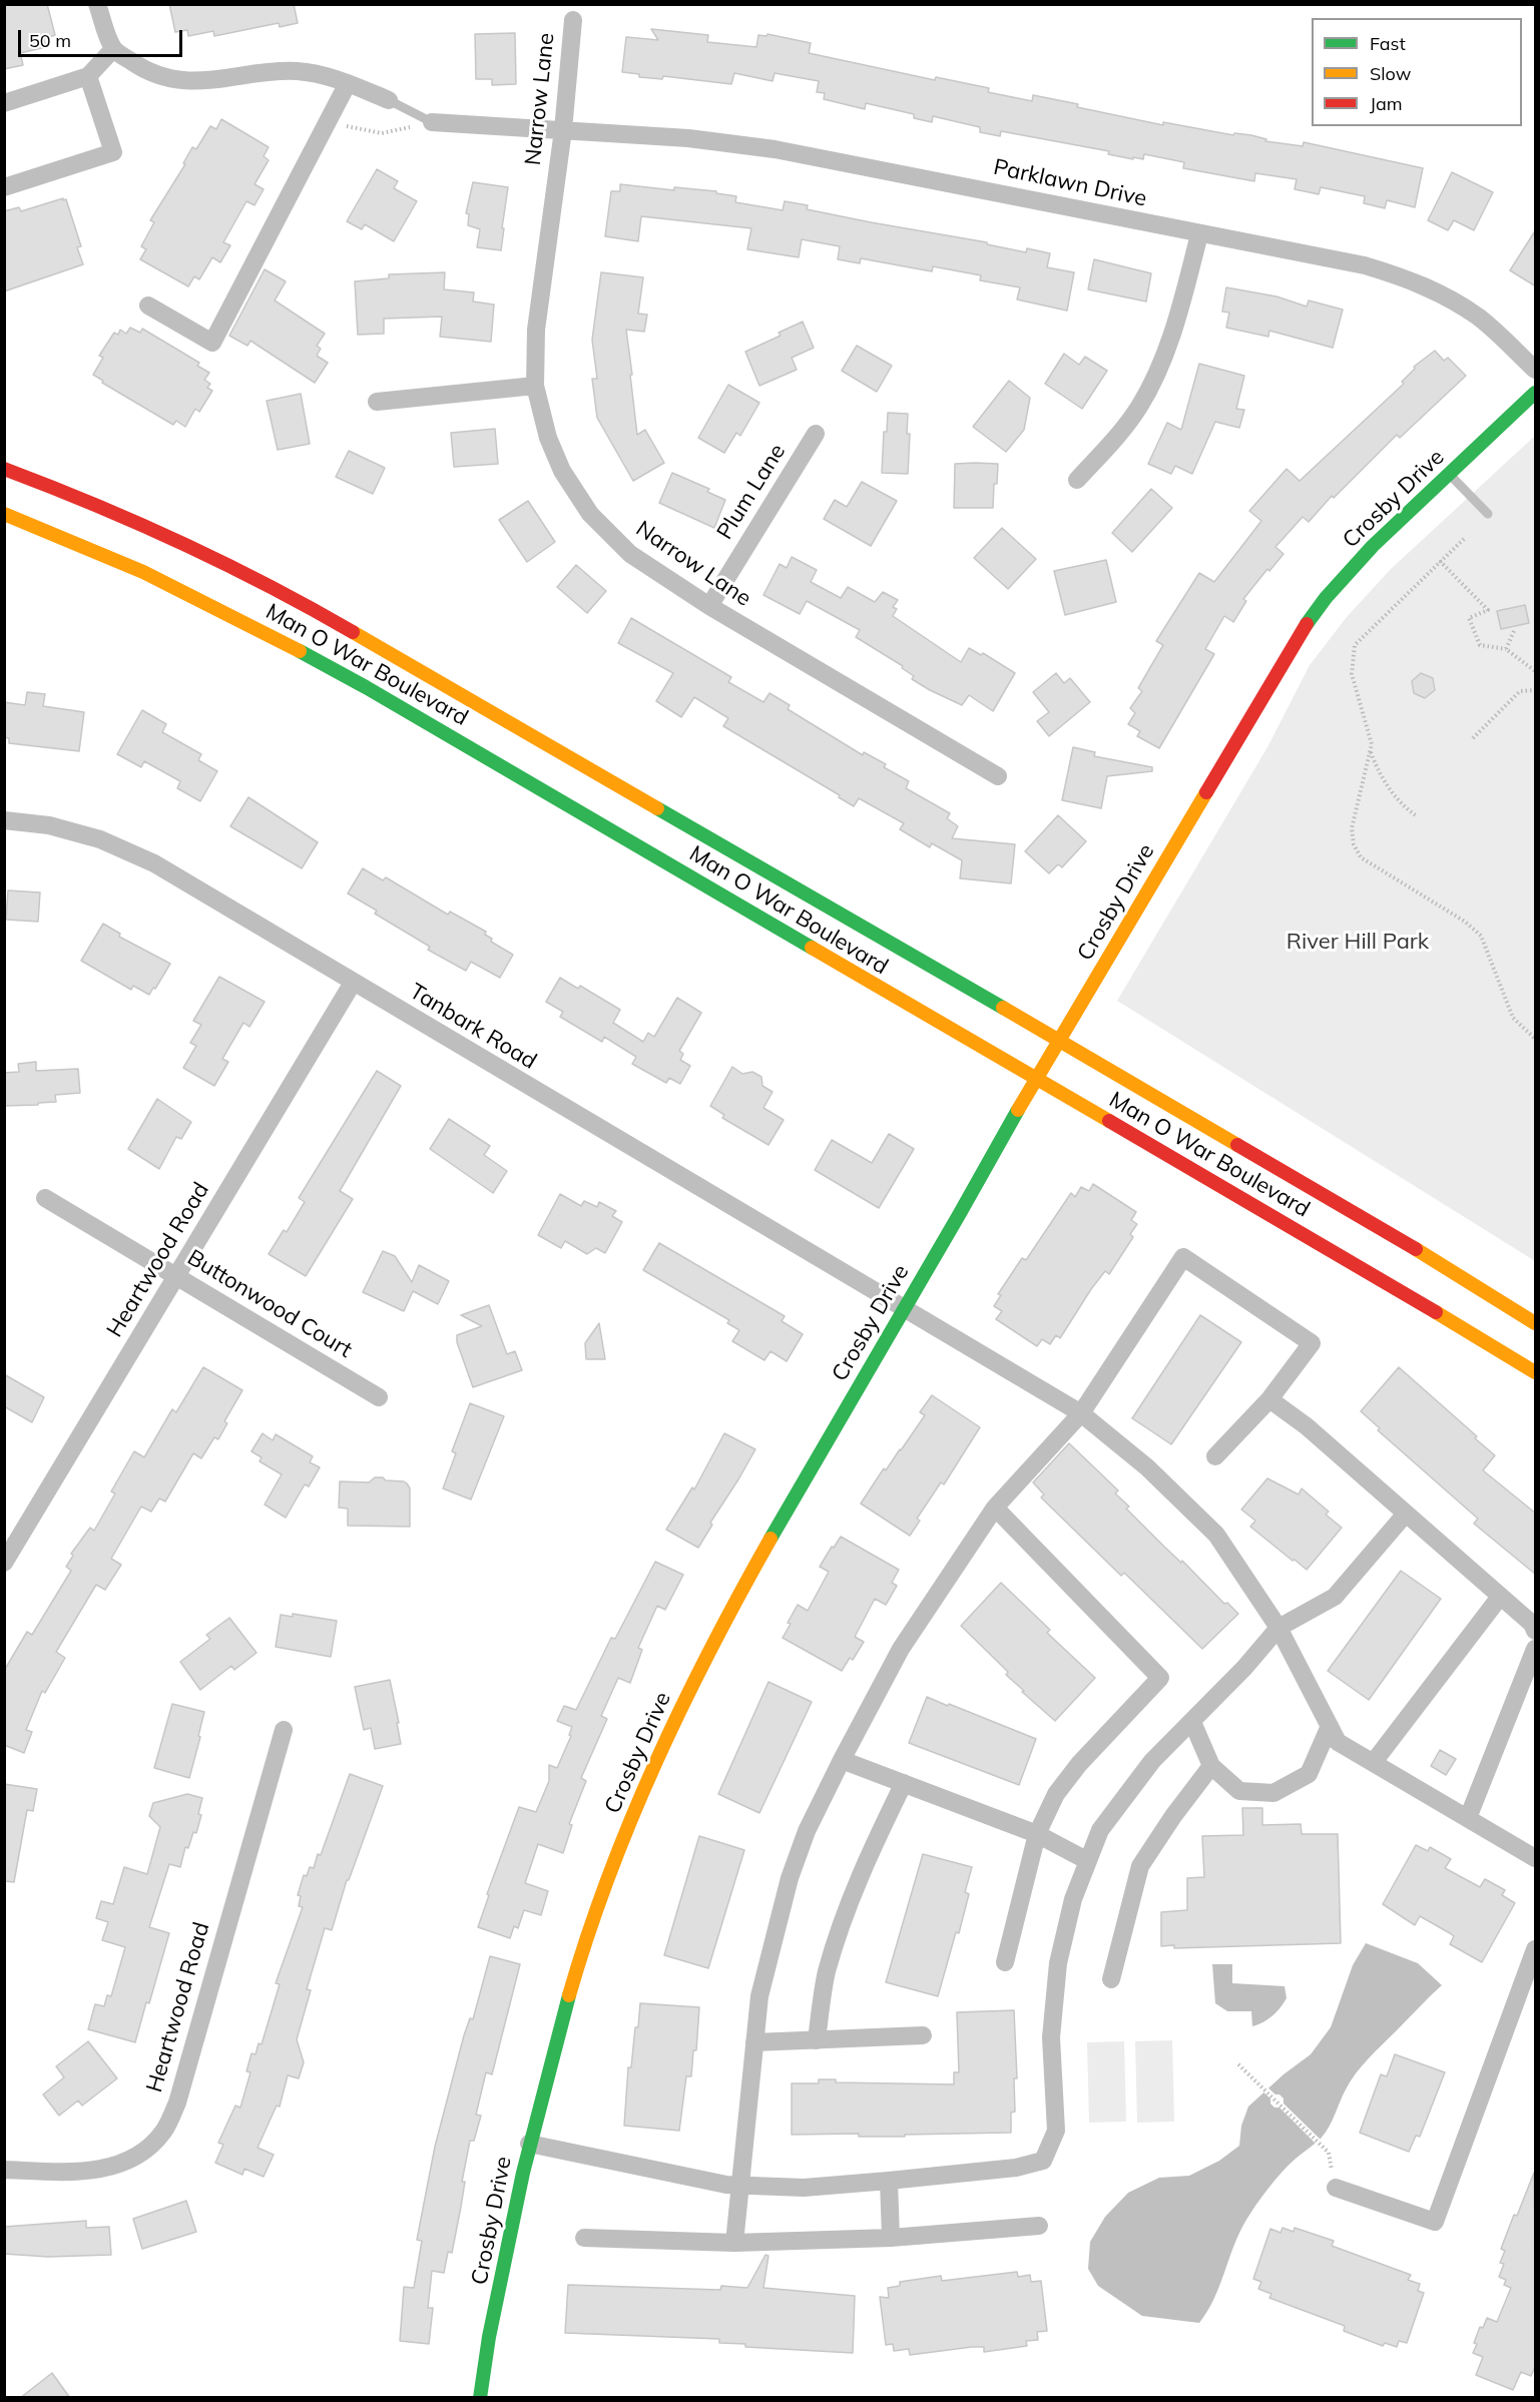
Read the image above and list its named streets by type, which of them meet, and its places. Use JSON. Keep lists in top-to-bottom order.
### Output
{
  "streets": {
    "main road": ["Crosby Drive", "Man O War Boulevard"],
    "street": [
      "Narrow Lane",
      "Parklawn Drive",
      "Plum Lane",
      "Tanbark Road",
      "Heartwood Road",
      "Buttonwood Court"
    ]
  },
  "crossings": [
    ["Narrow Lane", "Parklawn Drive"],
    ["Narrow Lane", "Plum Lane"],
    ["Crosby Drive", "Man O War Boulevard"],
    ["Crosby Drive", "Tanbark Road"],
    ["Tanbark Road", "Heartwood Road"],
    ["Heartwood Road", "Buttonwood Court"]
  ],
  "parks": ["River Hill Park"],
  "legend": ["Fast", "Slow", "Jam"],
  "scale_bar": "50 m"
}
